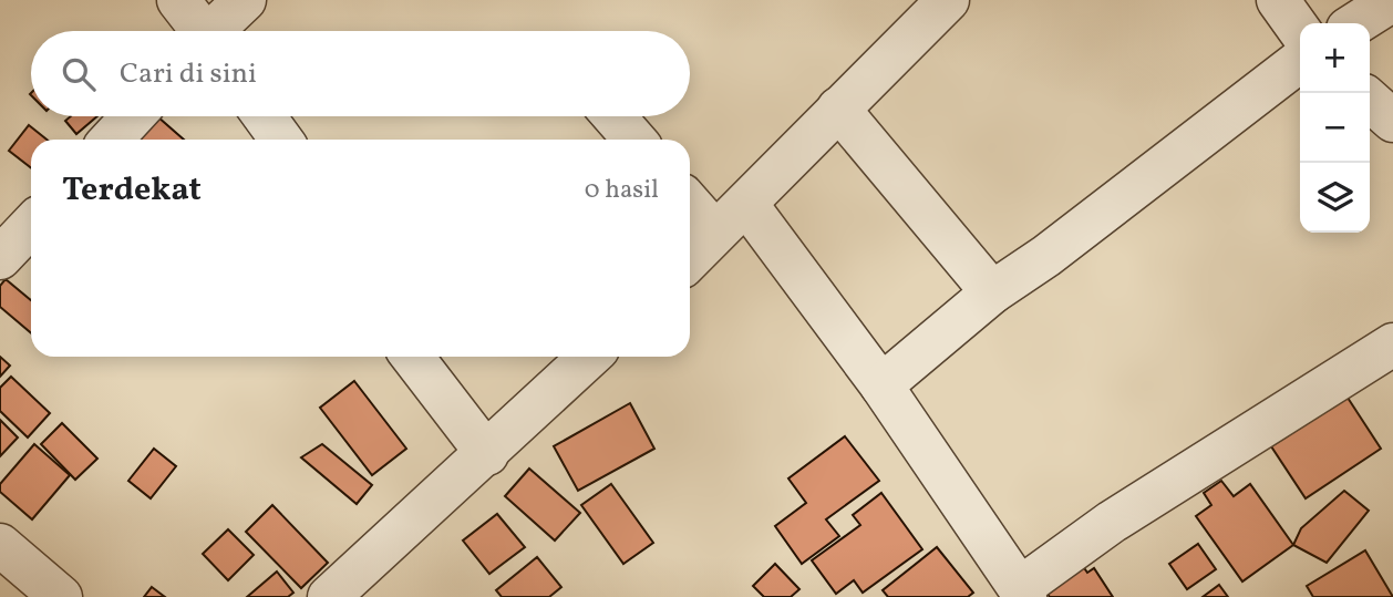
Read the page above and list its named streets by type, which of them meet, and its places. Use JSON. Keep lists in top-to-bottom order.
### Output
{
  "page": {
    "map_buttons": ["+", "−"],
    "search": "Cari di sini",
    "heading": ["Terdekat", "0 hasil"]
  }
}
